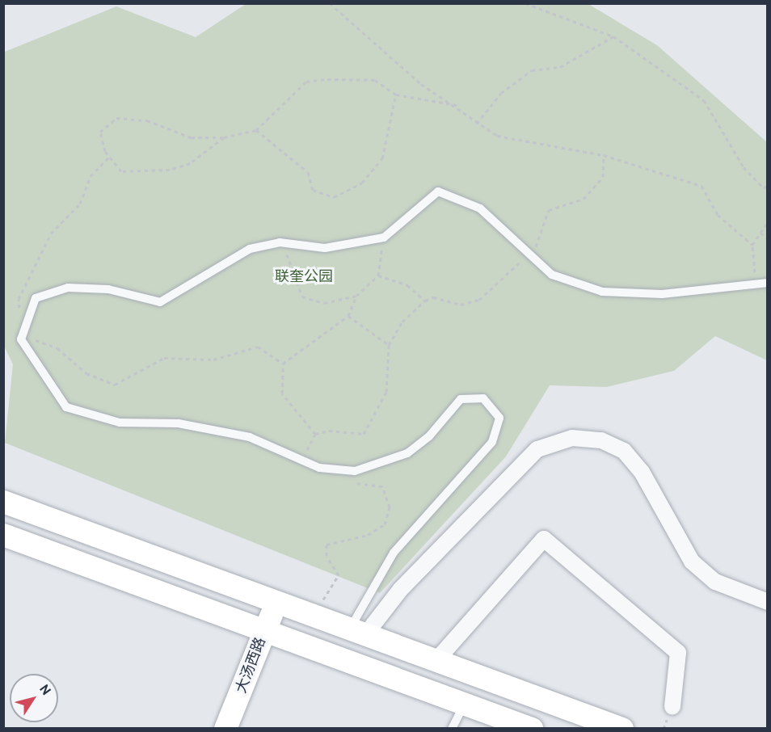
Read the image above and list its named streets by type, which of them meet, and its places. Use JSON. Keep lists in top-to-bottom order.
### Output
{
  "streets": {
    "main road": ["大汤西路"]
  },
  "parks": ["联奎公园"],
  "north": "top right"
}
